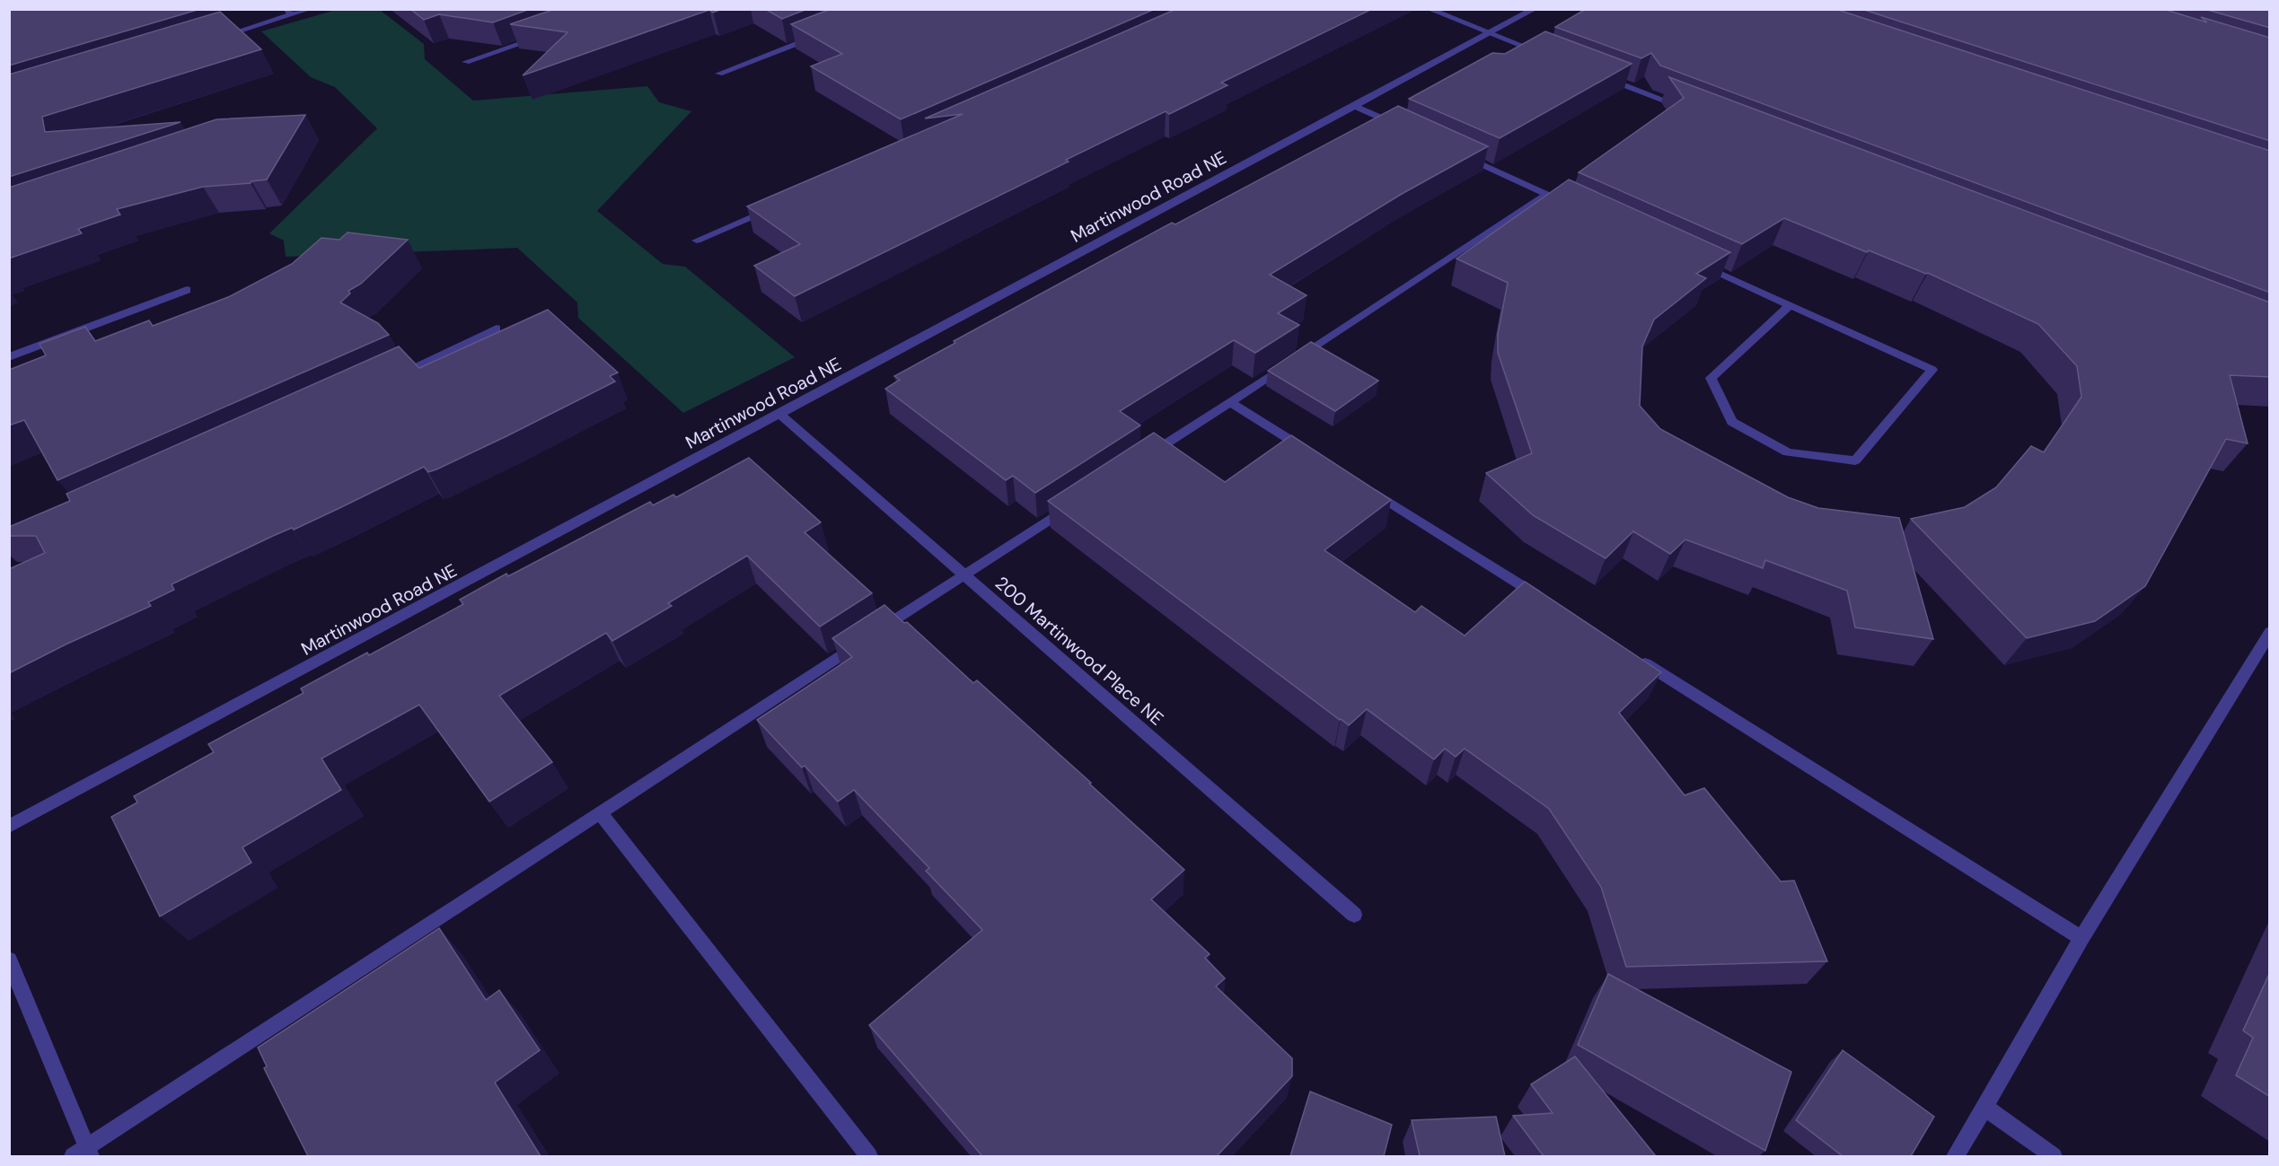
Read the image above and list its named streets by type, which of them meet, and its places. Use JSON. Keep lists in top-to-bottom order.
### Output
{
  "streets": {
    "street": ["Martinwood Road NE", "200 Martinwood Place NE"]
  },
  "crossings": [
    ["Martinwood Road NE", "200 Martinwood Place NE"]
  ]
}
